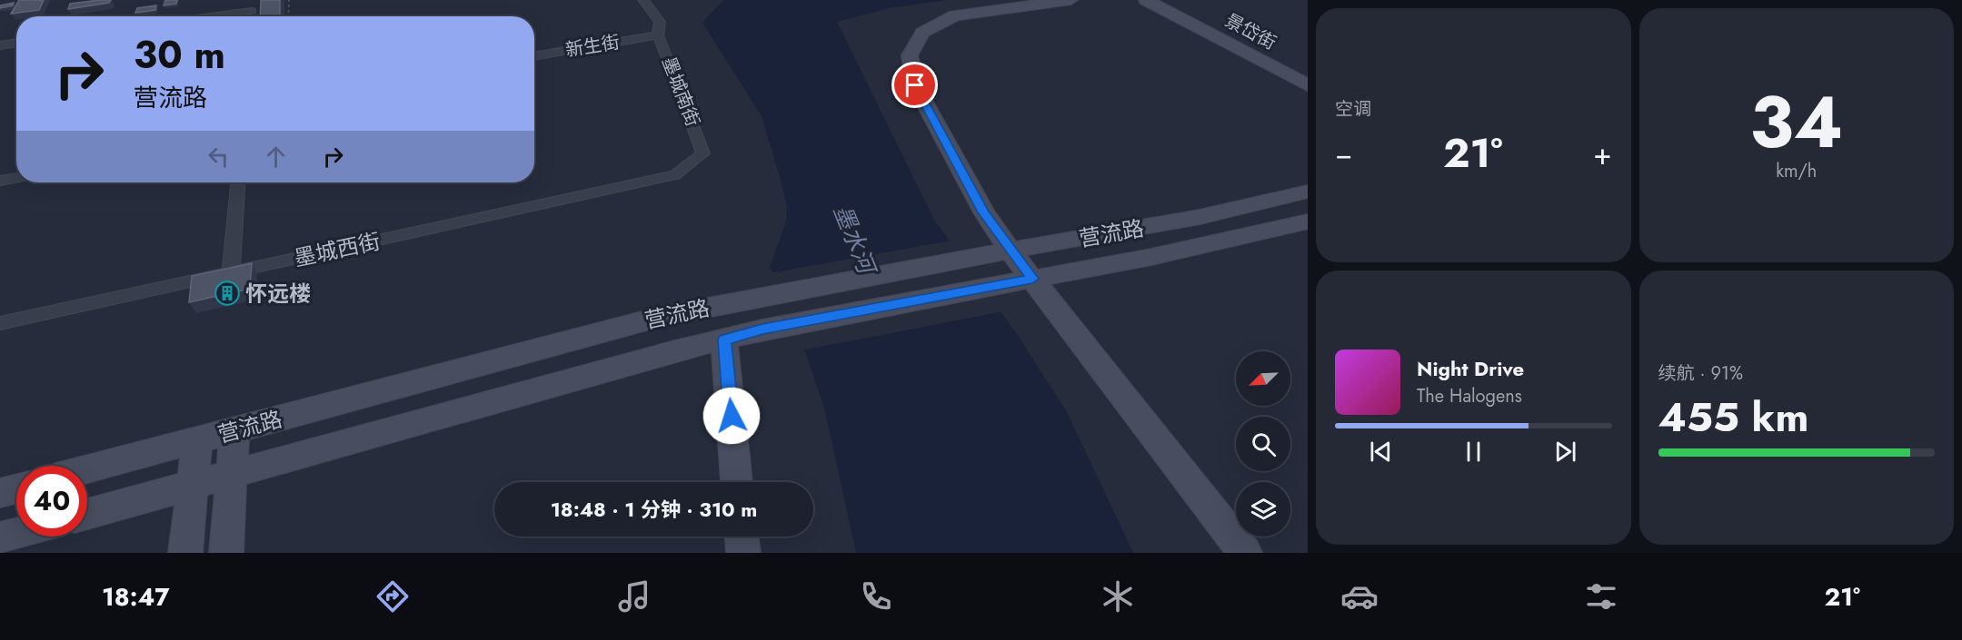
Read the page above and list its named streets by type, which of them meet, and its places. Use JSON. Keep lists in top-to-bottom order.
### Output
{
  "streets": {
    "main road": ["景岱街", "营流路"],
    "street": ["新生街", "墨城南街", "墨城西街"]
  },
  "crossings": [
    ["新生街", "墨城南街"],
    ["墨城南街", "墨城西街"]
  ],
  "water": ["墨水河"],
  "places": {
    "building": ["怀远楼"]
  },
  "north": "bottom left",
  "page": {
    "tile": [
      "空调",
      ["34", "km/h"],
      ["续航 · 91%", "455 km"]
    ],
    "turn": ["30 m", "营流路"],
    "heat": ["−", "21°", "+"],
    "song": ["Night Drive", "The Halogens"],
    "limit": "40",
    "trip": "18:48 · 1 分钟 · 310 m",
    "tabs": ["18:47", "21°"]
  }
}
